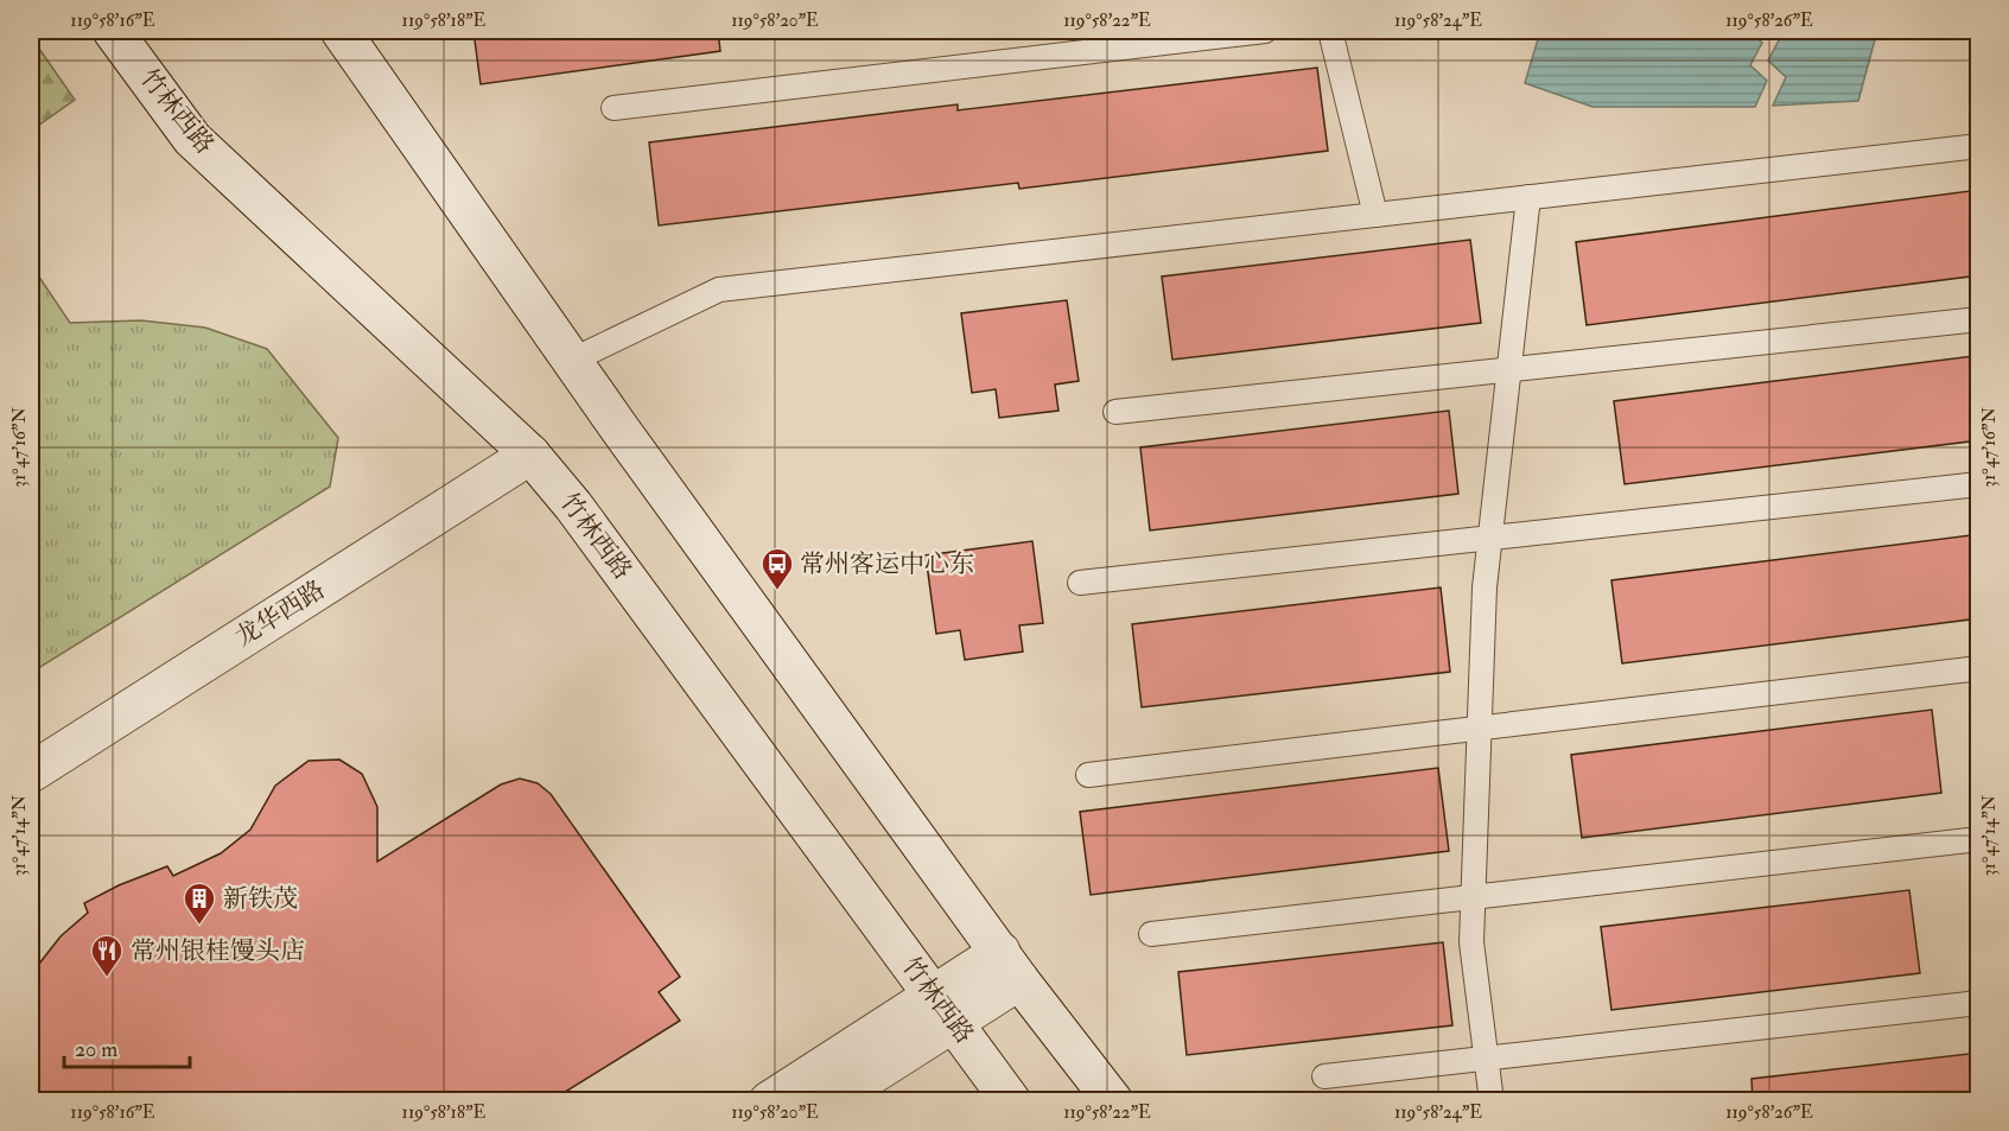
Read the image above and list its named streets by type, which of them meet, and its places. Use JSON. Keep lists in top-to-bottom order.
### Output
{
  "streets": {
    "main road": ["竹林西路", "龙华西路"]
  },
  "crossings": [
    ["竹林西路", "龙华西路"]
  ],
  "places": {
    "bus stop": ["常州客运中心东"],
    "building": ["新铁茂"],
    "restaurant": ["常州银桂馒头店"]
  },
  "scale_bar": "20 m",
  "coordinates": [
    "119°58'16\"E",
    "119°58'18\"E",
    "119°58'20\"E",
    "119°58'22\"E",
    "119°58'24\"E",
    "119°58'26\"E",
    "31°47'16\"N",
    "31°47'14\"N"
  ]
}
